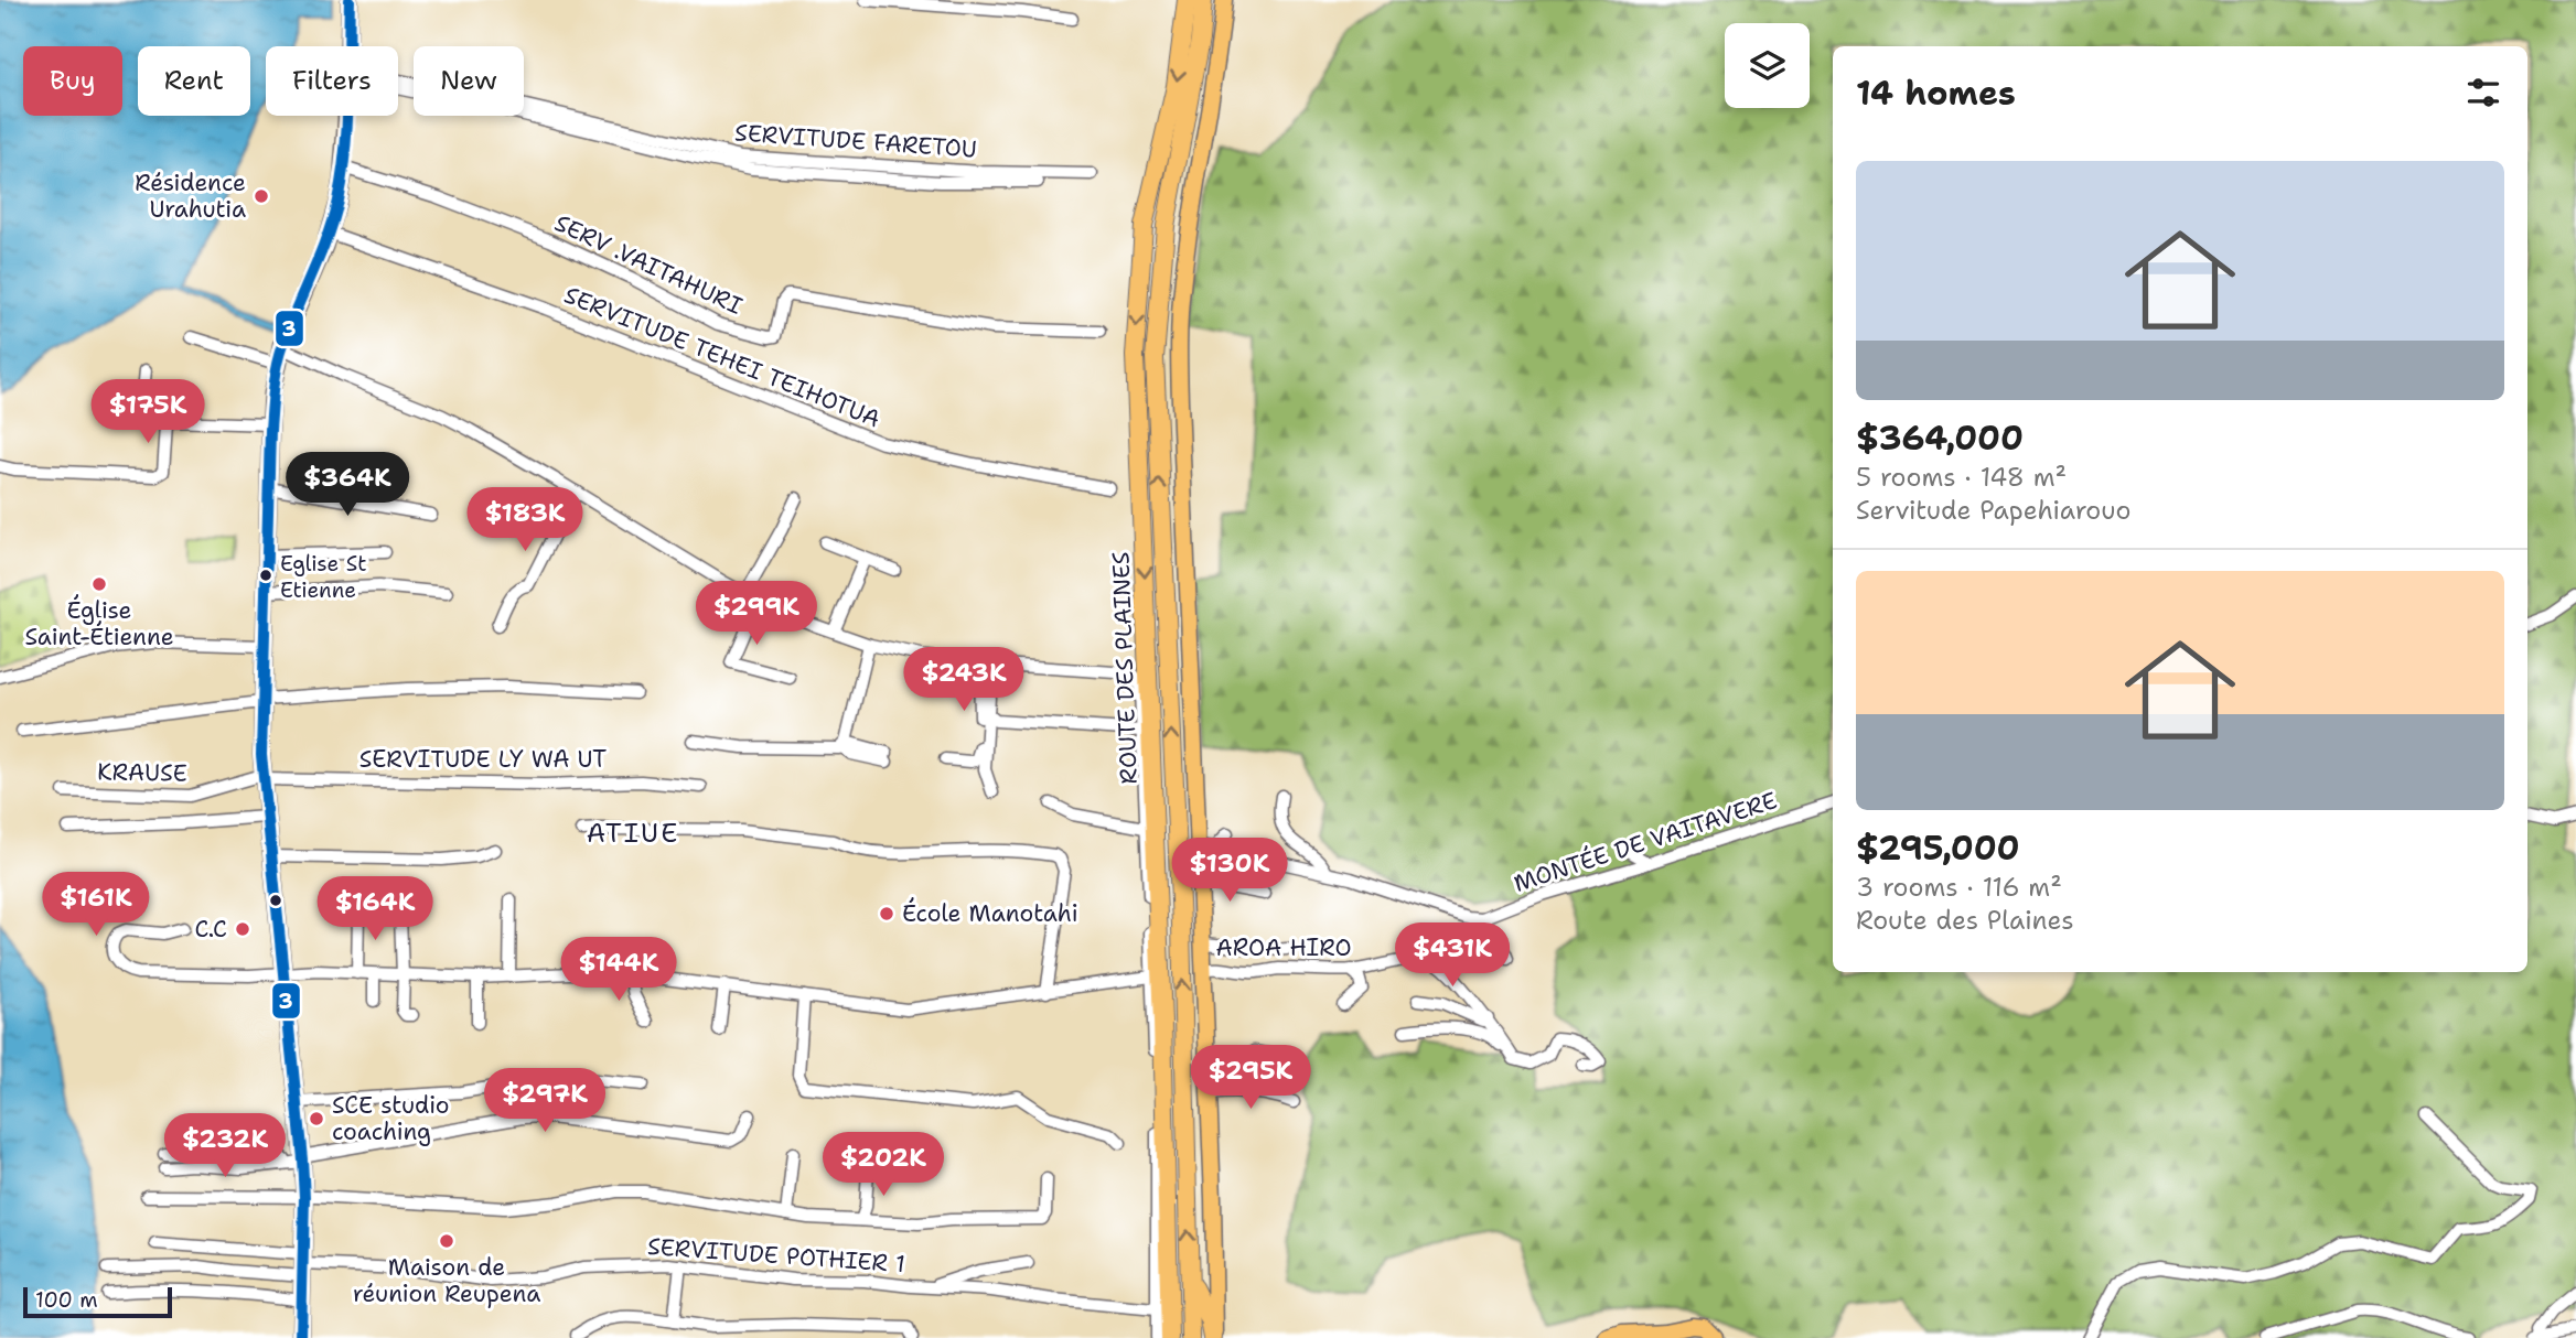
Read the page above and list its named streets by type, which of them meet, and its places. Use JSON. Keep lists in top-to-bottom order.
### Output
{
  "streets": {
    "highway": ["ROUTE DES PLAINES"],
    "street": [
      "SERVITUDE FARETOU",
      "SERV .VAITAHURI",
      "SERVITUDE TEHEI TEIHOTUA",
      "SERVITUDE LY WA UT",
      "KRAUSE",
      "MONTÉE DE VAITAVERE",
      "AROA HIRO",
      "SERVITUDE POTHIER 1"
    ]
  },
  "crossings": [
    ["SERVITUDE LY WA UT", "KRAUSE"]
  ],
  "districts": ["ATIUE"],
  "places": [
    "Résidence Urahutia",
    "Eglise St Etienne",
    "Église Saint-Étienne",
    "École Manotahi",
    "C.C",
    "SCE studio coaching",
    "Maison de réunion Reupena"
  ],
  "lines": ["transit line 3"],
  "scale_bar": "100 m",
  "page": {
    "chip": [
      "Buy",
      "Rent",
      "Filters",
      "New"
    ],
    "heading": "14 homes",
    "list": [
      {
        "name": "$364,000",
        "note": "5 rooms · 148 m² · Servitude Papehiarouo"
      },
      {
        "name": "$295,000",
        "note": "3 rooms · 116 m² · Route des Plaines"
      }
    ],
    "price": [
      "$175K",
      "$364K",
      "$183K",
      "$299K",
      "$243K",
      "$130K",
      "$161K",
      "$164K",
      "$431K",
      "$144K",
      "$295K",
      "$297K",
      "$232K",
      "$202K"
    ],
    "scale": "100 m"
  }
}
